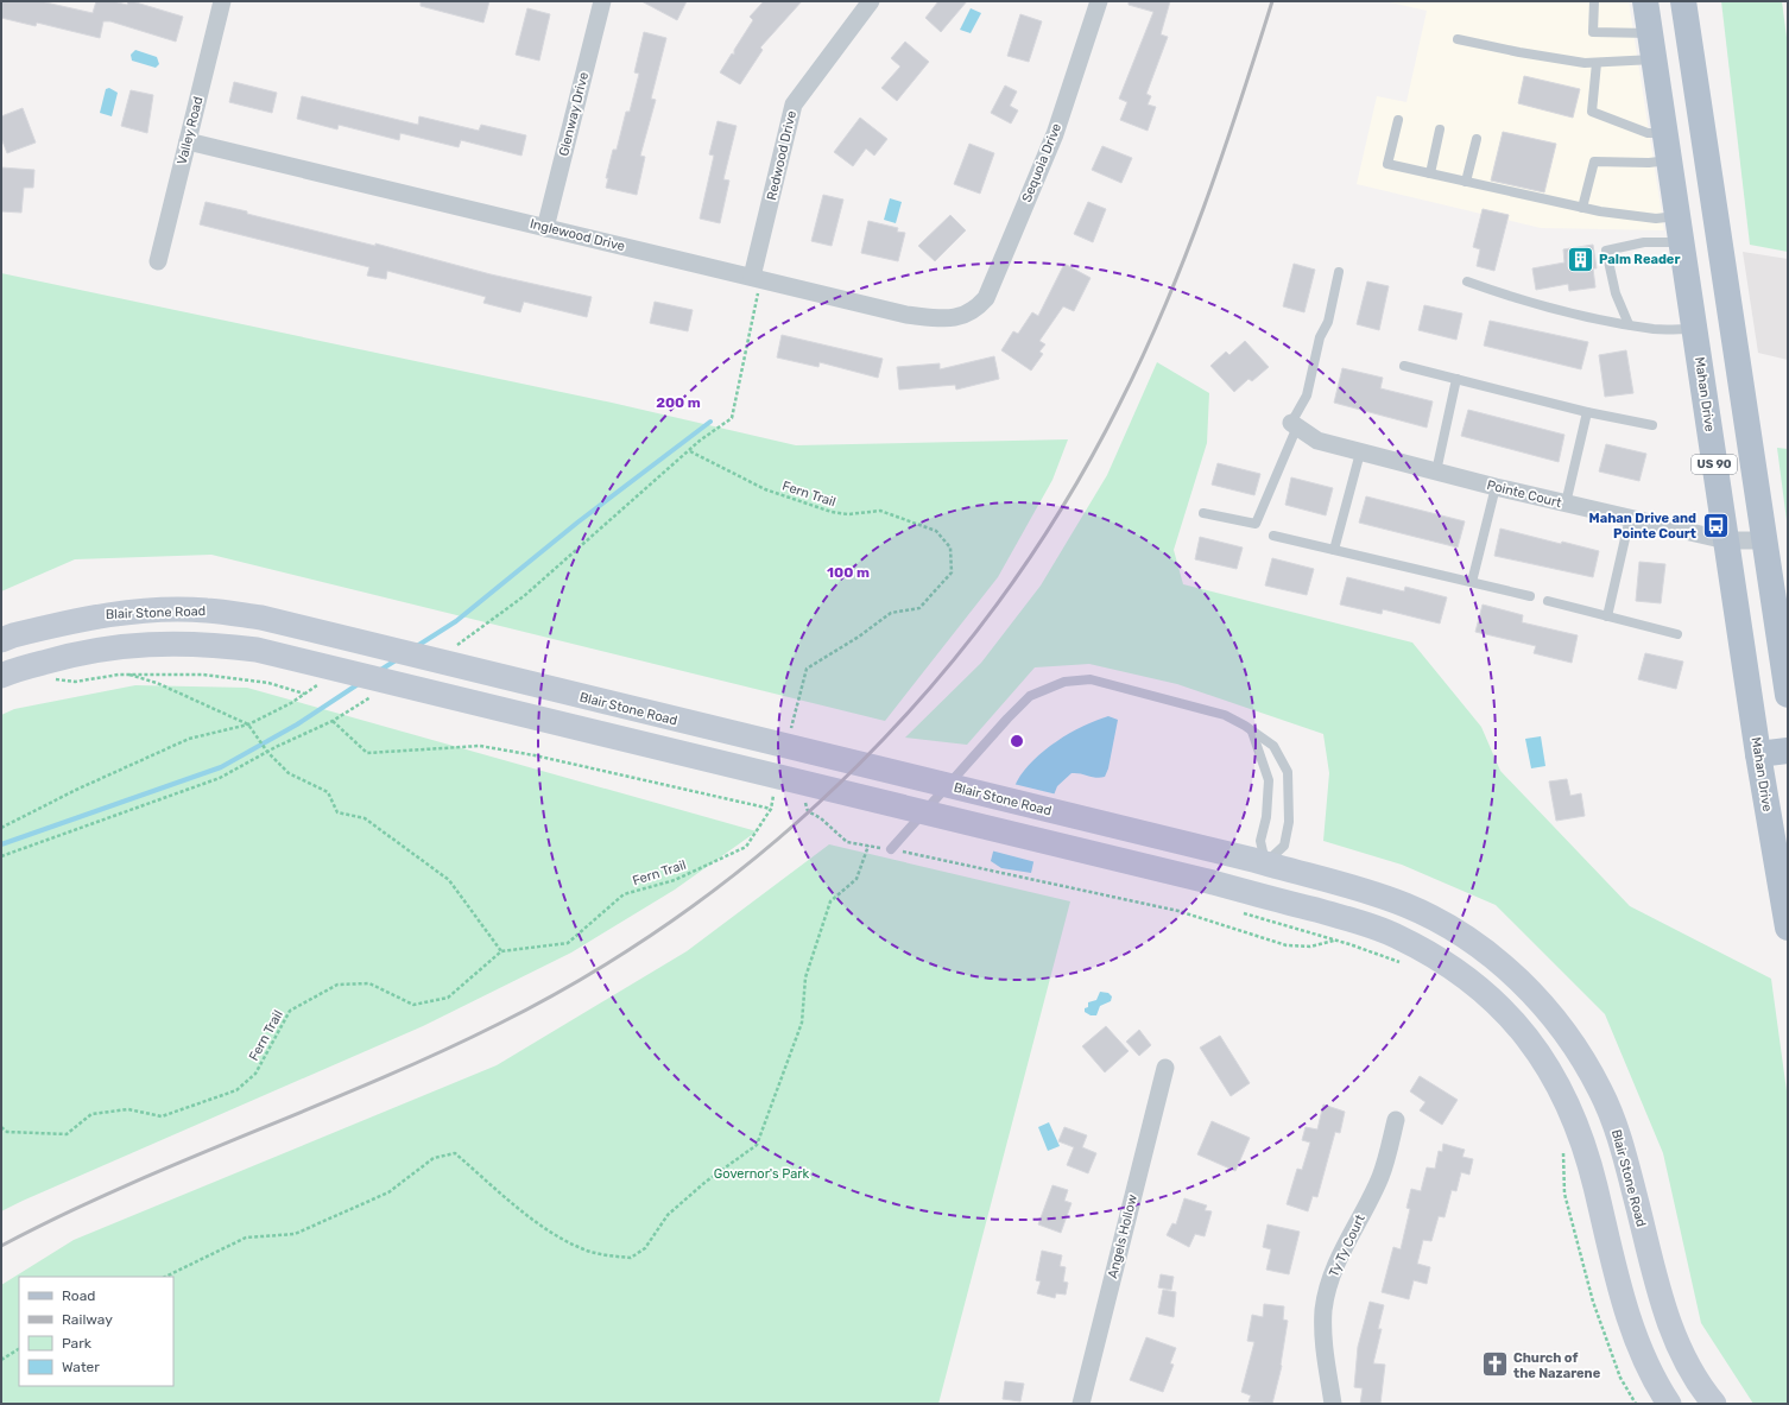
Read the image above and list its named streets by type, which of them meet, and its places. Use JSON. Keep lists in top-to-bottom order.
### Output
{
  "streets": {
    "main road": ["Mahan Drive", "US 90", "Blair Stone Road"],
    "street": [
      "Glenway Drive",
      "Valley Road",
      "Redwood Drive",
      "Sequoia Drive",
      "Inglewood Drive",
      "Pointe Court",
      "Angels Hollow",
      "Ty Ty Court"
    ],
    "path": ["Fern Trail"]
  },
  "crossings": [
    ["Glenway Drive", "Inglewood Drive"],
    ["Valley Road", "Inglewood Drive"],
    ["Redwood Drive", "Inglewood Drive"],
    ["Sequoia Drive", "Inglewood Drive"],
    ["Mahan Drive", "Pointe Court"],
    ["US 90", "Pointe Court"]
  ],
  "parks": ["Governor's Park"],
  "places": {
    "building": ["Palm Reader"],
    "bus stop": ["Mahan Drive and Pointe Court"],
    "church": ["Church of the Nazarene"]
  },
  "legend": [
    "Road",
    "Railway",
    "Park",
    "Water"
  ],
  "rings": ["200 m", "100 m"]
}
